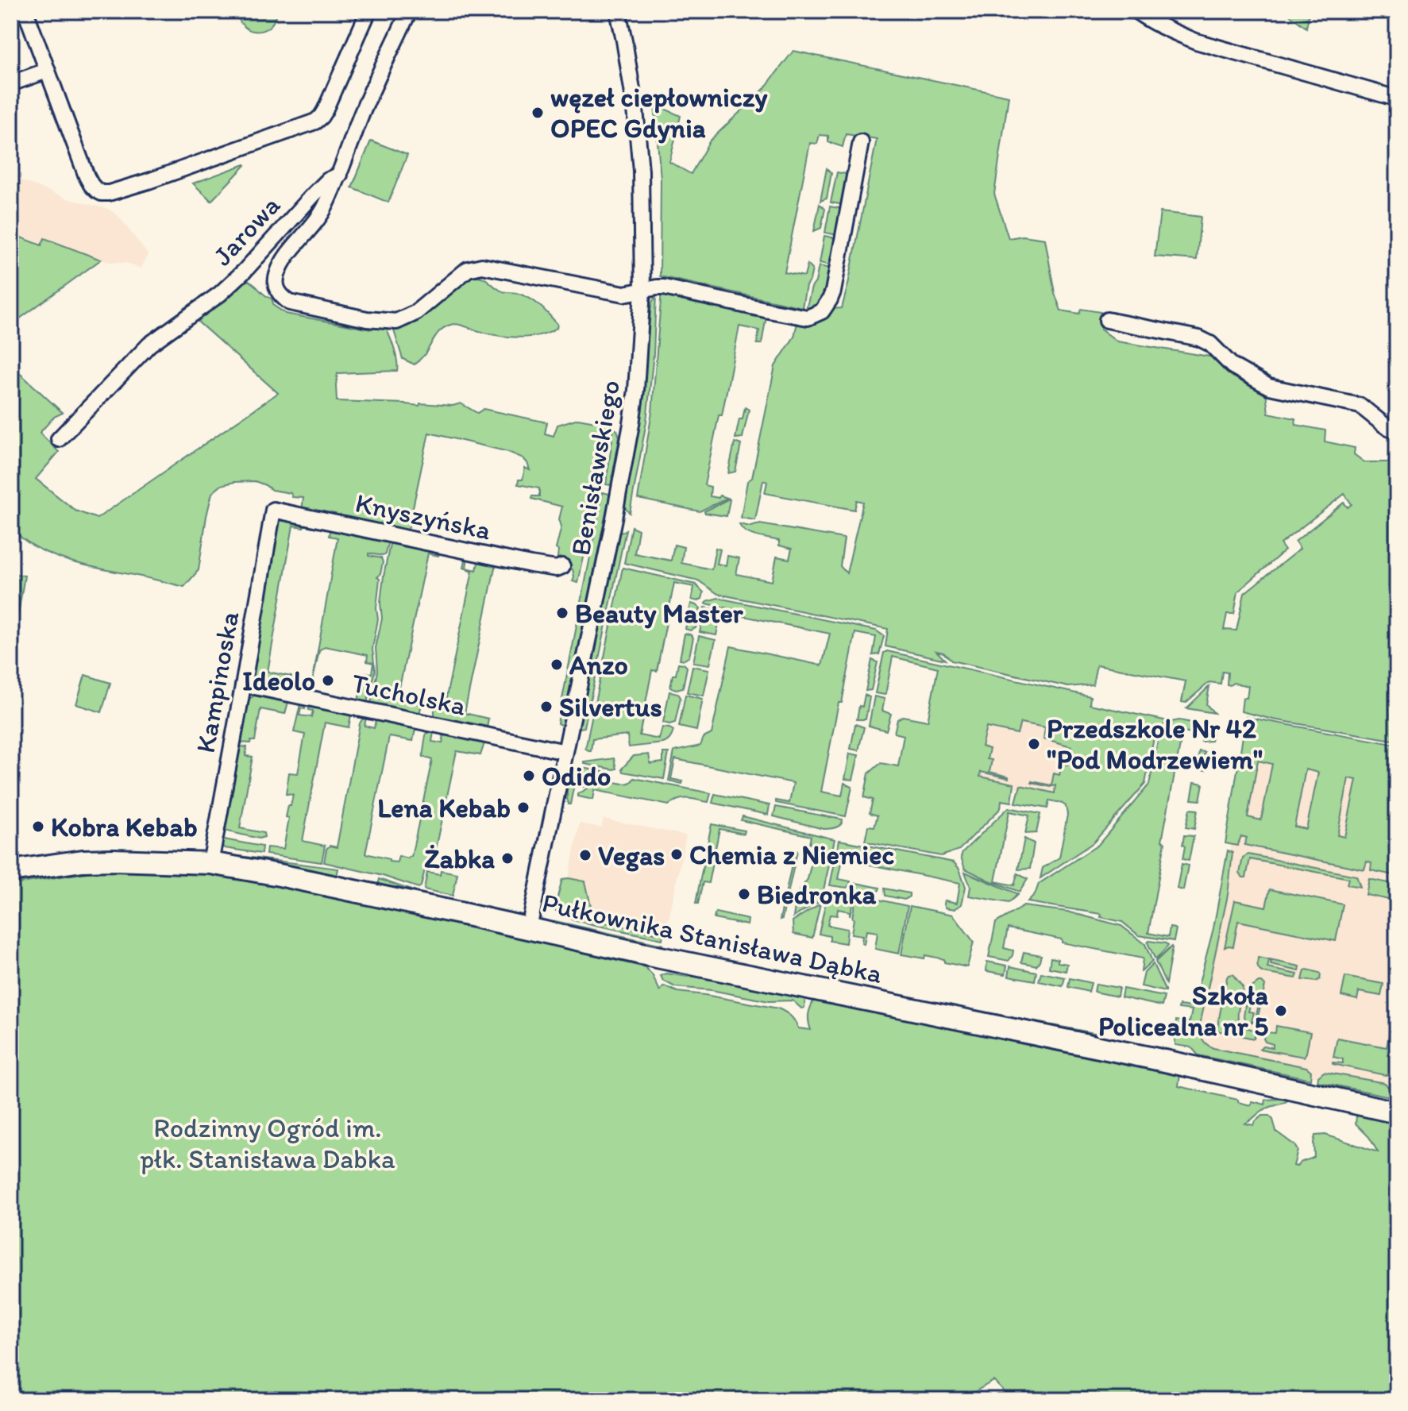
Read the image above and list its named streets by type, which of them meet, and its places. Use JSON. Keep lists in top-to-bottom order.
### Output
{
  "streets": {
    "street": [
      "Jarowa",
      "Benisławskiego",
      "Knyszyńska",
      "Kampinoska",
      "Tucholska",
      "Pułkownika Stanisława Dąbka"
    ]
  },
  "crossings": [
    ["Benisławskiego", "Tucholska"],
    ["Benisławskiego", "Pułkownika Stanisława Dąbka"],
    ["Knyszyńska", "Kampinoska"],
    ["Kampinoska", "Tucholska"],
    ["Kampinoska", "Pułkownika Stanisława Dąbka"]
  ],
  "parks": ["Rodzinny Ogród im. płk. Stanisława Dabka"],
  "places": [
    "węzeł ciepłowniczy OPEC Gdynia",
    "Beauty Master",
    "Anzo",
    "Ideolo",
    "Silvertus",
    "Przedszkole Nr 42 \"Pod Modrzewiem\"",
    "Odido",
    "Lena Kebab",
    "Kobra Kebab",
    "Chemia z Niemiec",
    "Vegas",
    "Żabka",
    "Biedronka",
    "Szkoła Policealna nr 5"
  ]
}
